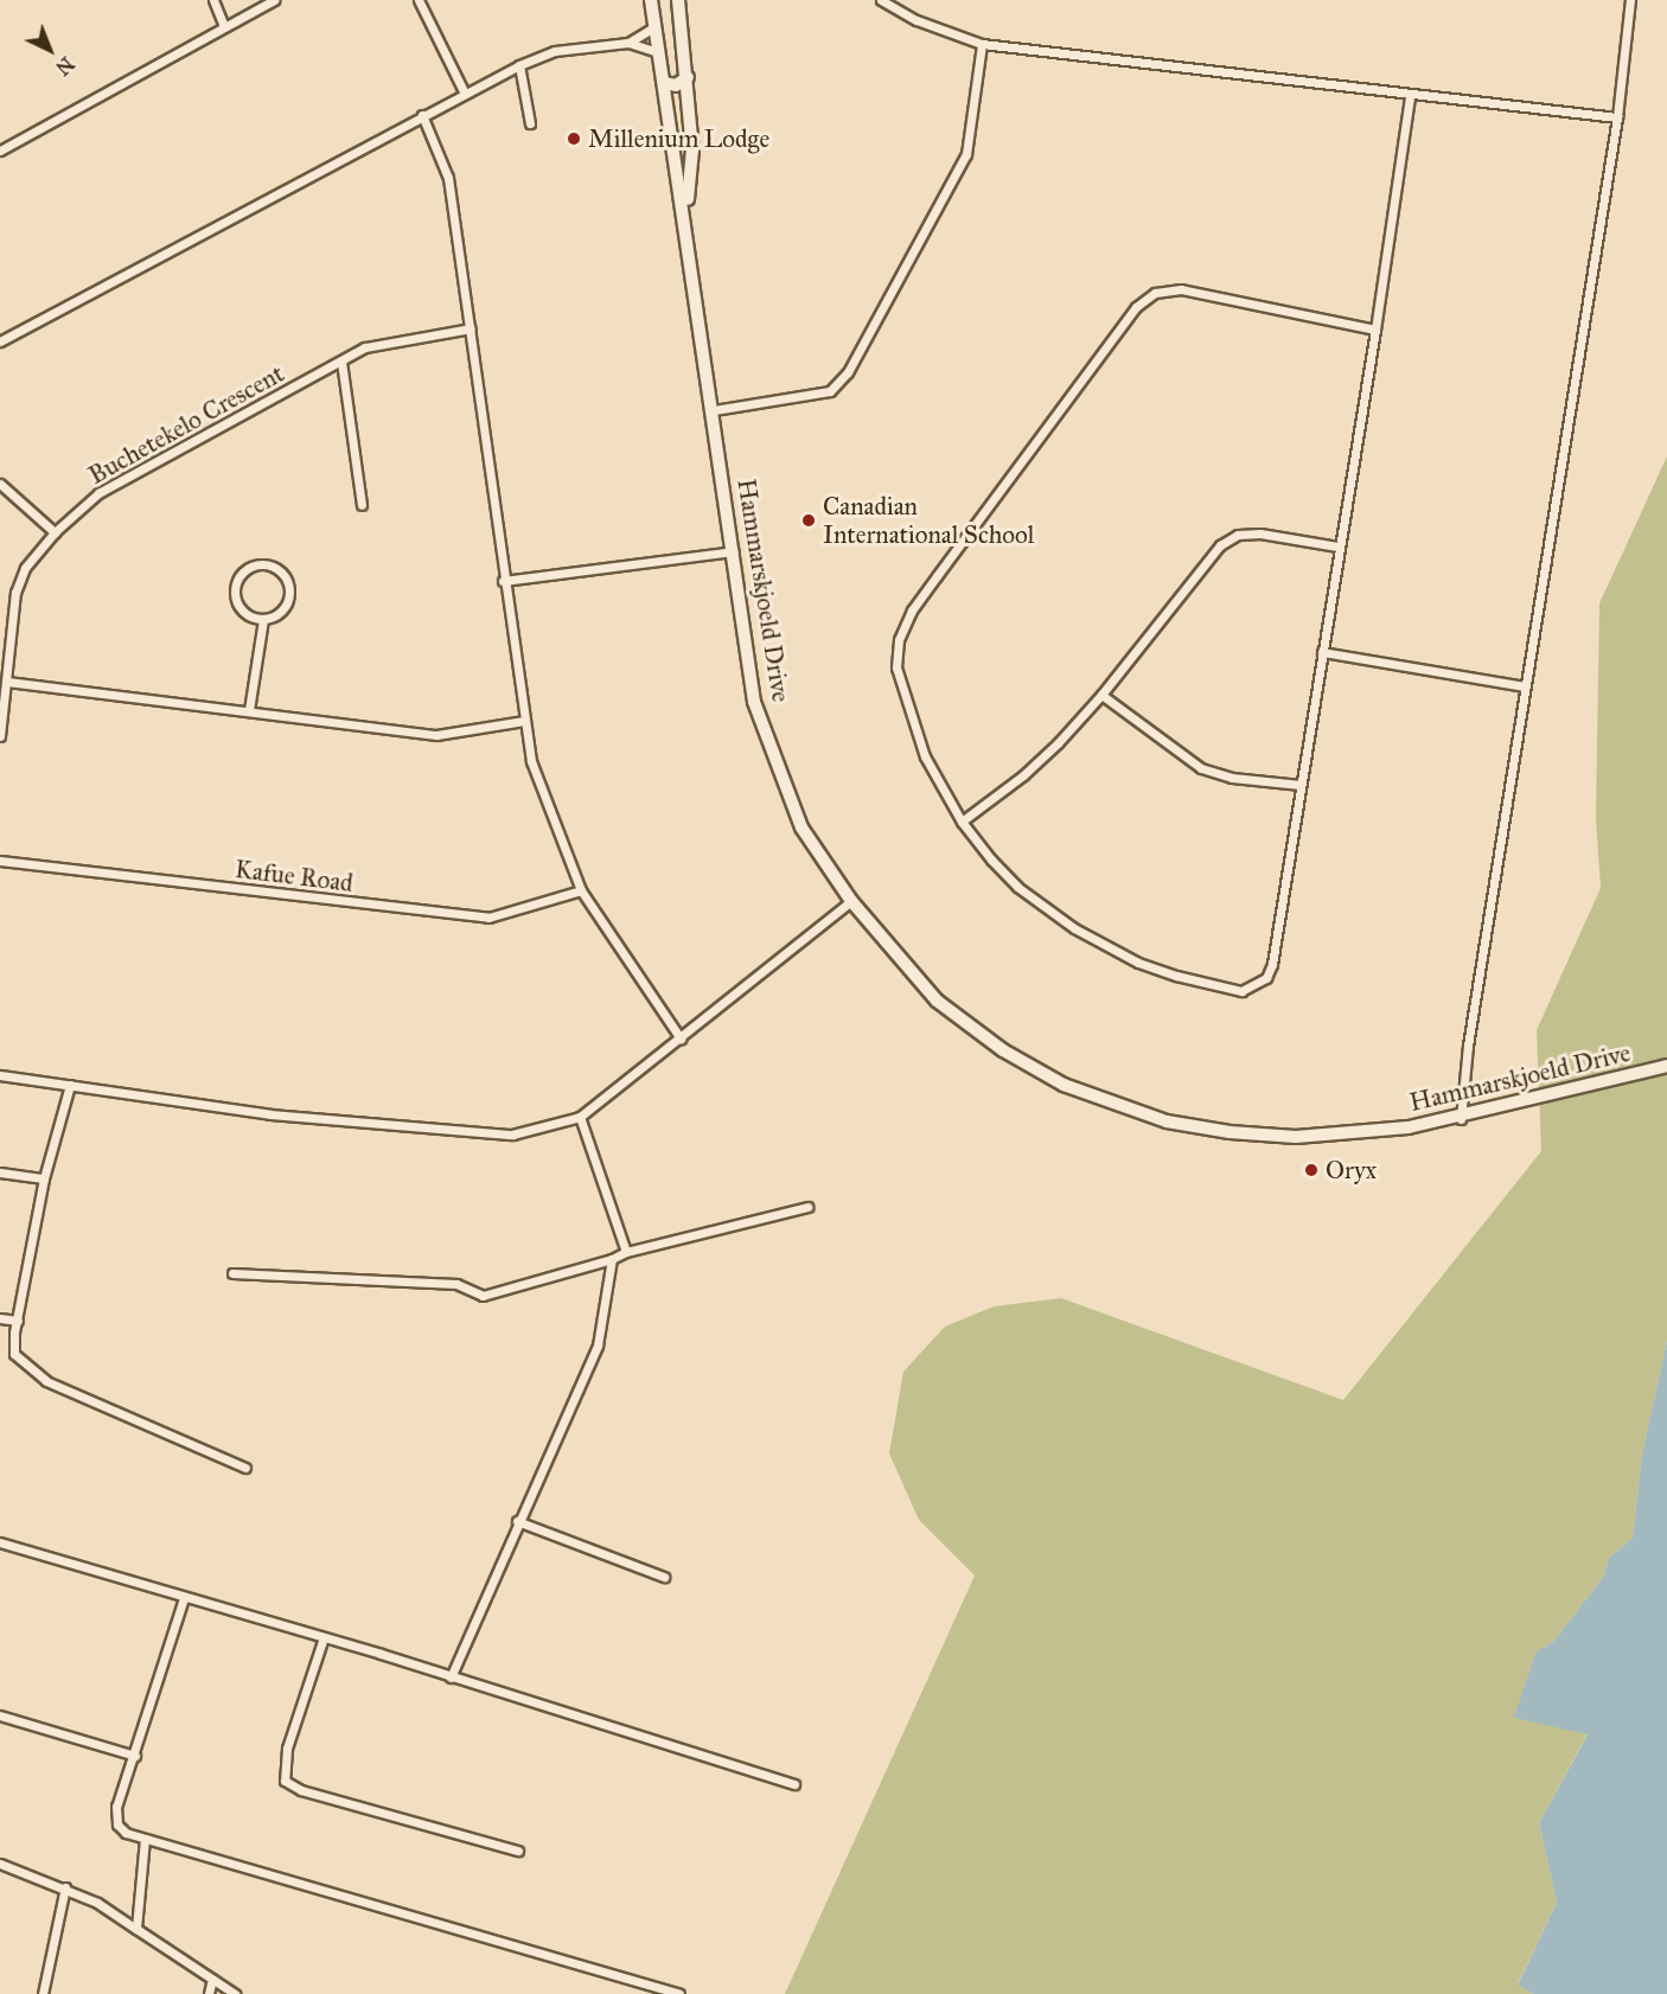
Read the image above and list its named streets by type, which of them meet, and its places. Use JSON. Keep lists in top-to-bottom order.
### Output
{
  "streets": {
    "main road": ["Hammarskjoeld Drive"],
    "street": ["Buchetekelo Crescent", "Kafue Road"]
  },
  "places": ["Millenium Lodge", "Canadian International School", "Oryx"],
  "north": "bottom right"
}
